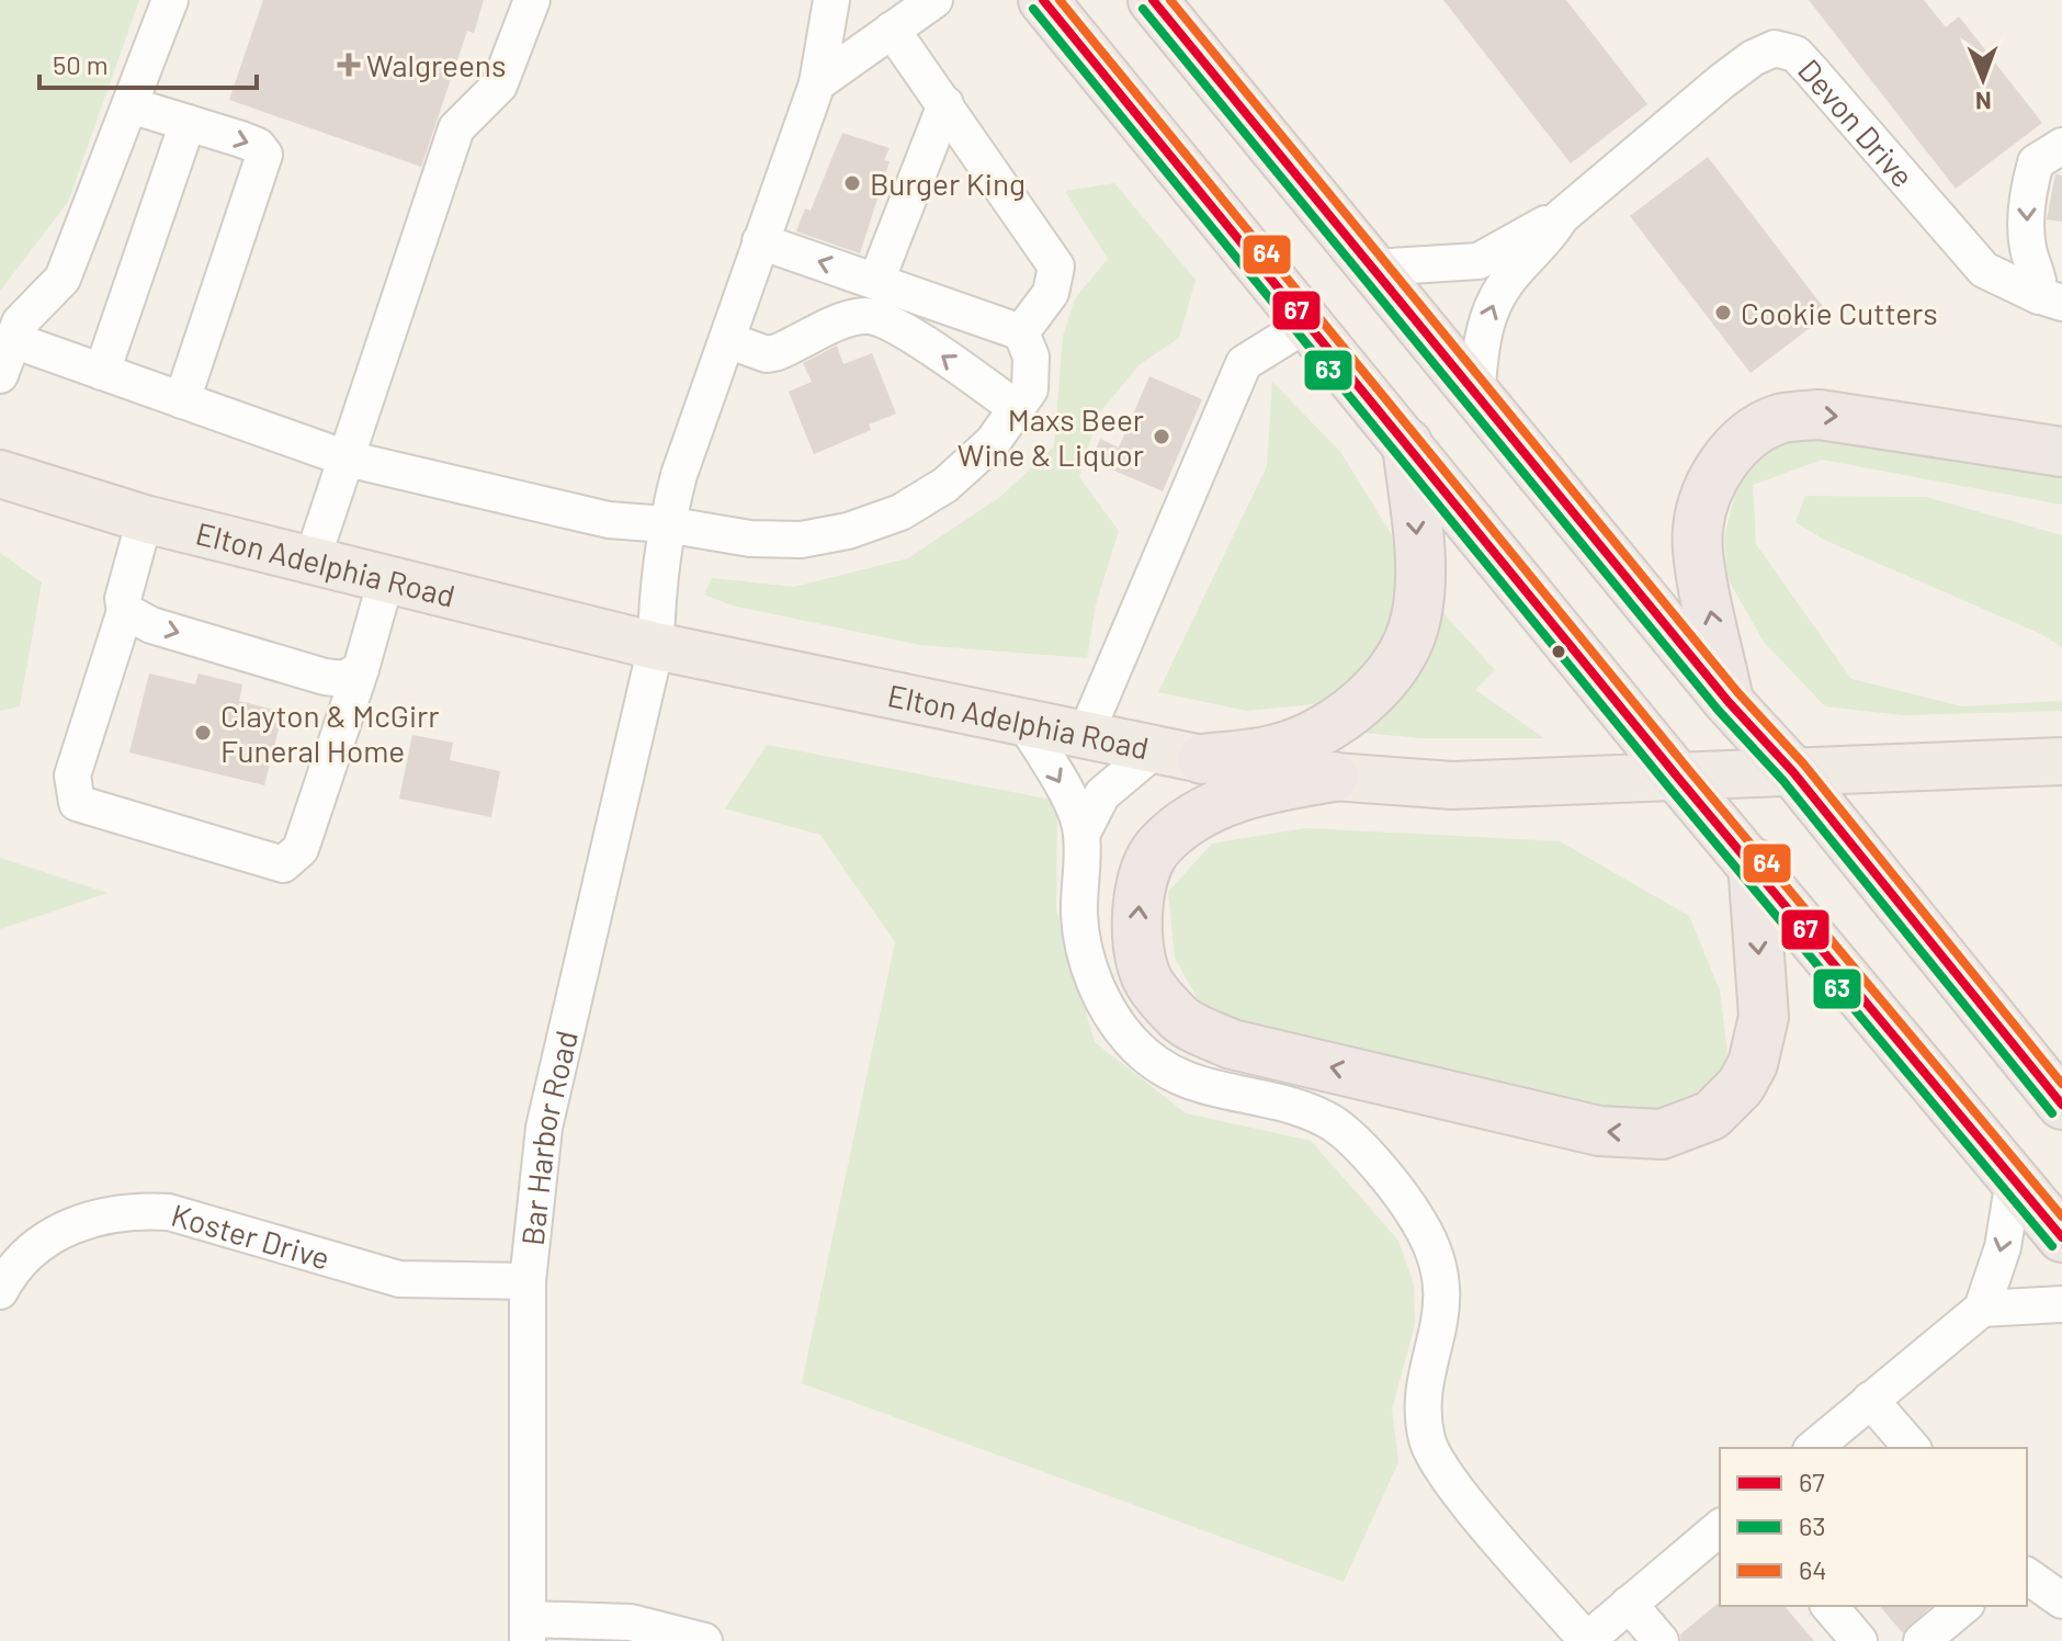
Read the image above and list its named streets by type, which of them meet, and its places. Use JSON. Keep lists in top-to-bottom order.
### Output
{
  "streets": {
    "main road": ["Elton Adelphia Road"],
    "street": ["Devon Drive", "Bar Harbor Road", "Koster Drive"]
  },
  "crossings": [
    ["Elton Adelphia Road", "Bar Harbor Road"],
    ["Bar Harbor Road", "Koster Drive"]
  ],
  "places": {
    "health": ["Walgreens"],
    "other": [
      "Burger King",
      "Cookie Cutters",
      "Maxs Beer Wine & Liquor",
      "Clayton & McGirr Funeral Home"
    ]
  },
  "lines": ["transit line 67", "transit line 64", "transit line 63"],
  "legend": ["67", "63", "64"],
  "scale_bar": "50 m",
  "north": "bottom"
}
